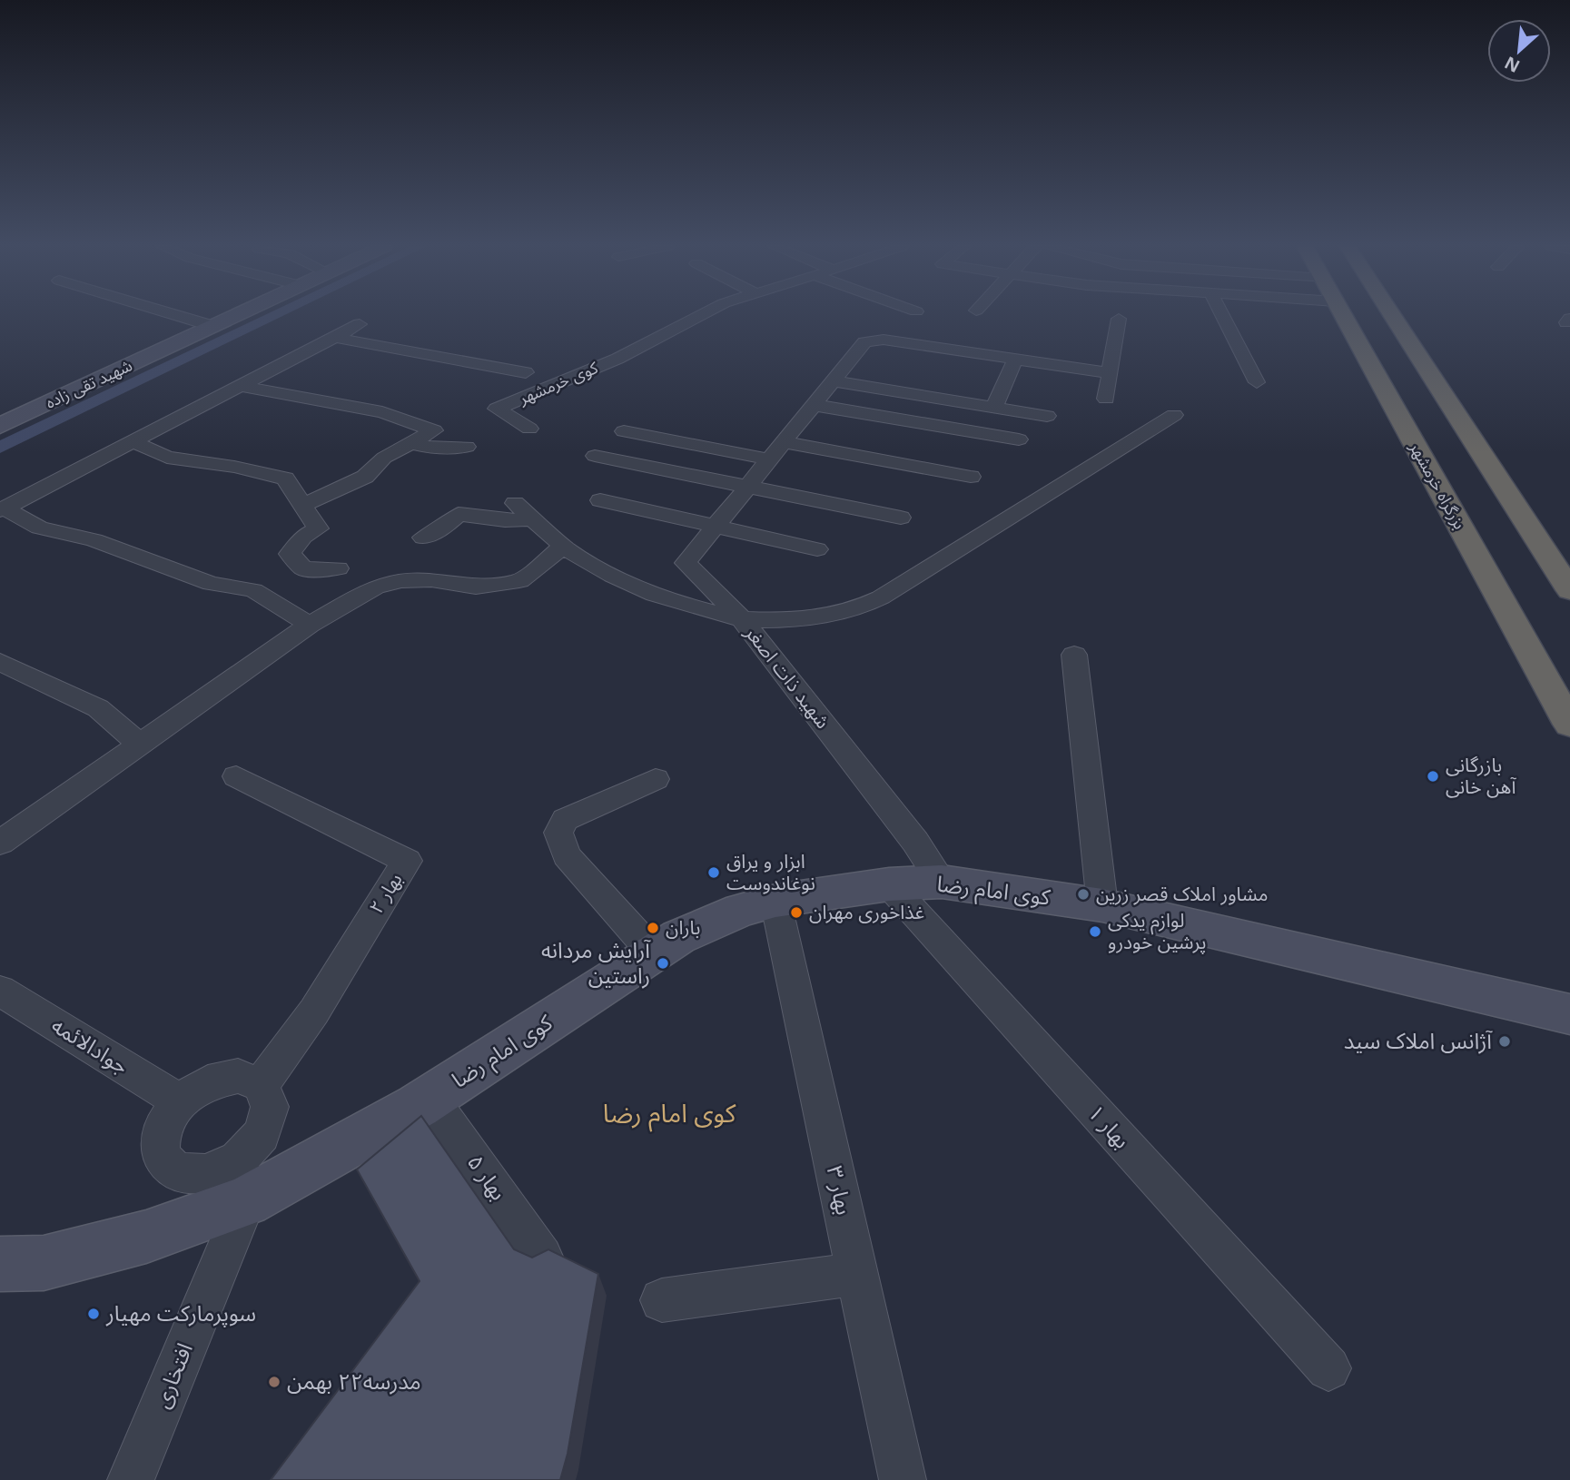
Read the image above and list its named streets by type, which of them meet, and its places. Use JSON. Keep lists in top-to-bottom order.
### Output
{
  "streets": {
    "highway": ["بزرگراه خرمشهر"],
    "main road": ["شهید تقی زاده", "کوی امام رضا"],
    "street": [
      "کوی خرمشهر",
      "شهید ذات اصغر",
      "بهار ۲",
      "جوادالائمه",
      "بهار ۱",
      "بهار ۵",
      "بهار ۳",
      "افتخاری"
    ]
  },
  "crossings": [
    ["شهید ذات اصغر", "کوی امام رضا"],
    ["کوی امام رضا", "بهار ۲"],
    ["کوی امام رضا", "جوادالائمه"],
    ["کوی امام رضا", "بهار ۱"],
    ["کوی امام رضا", "بهار ۵"],
    ["کوی امام رضا", "بهار ۳"],
    ["کوی امام رضا", "افتخاری"],
    ["بهار ۲", "جوادالائمه"],
    ["بهار ۲", "افتخاری"],
    ["جوادالائمه", "افتخاری"]
  ],
  "districts": ["کوی امام رضا"],
  "places": [
    "بازرگانی آهن خانی",
    "ابزار و یراق نوغاندوست",
    "مشاور املاک قصر زرین",
    "غذاخوری مهران",
    "باران",
    "لوازم یدکی پرشین خودرو",
    "آرایش مردانه راستین",
    "آژانس املاک سید",
    "سوپرمارکت مهیار",
    "مدرسه۲۲ بهمن"
  ],
  "north": "bottom left"
}
